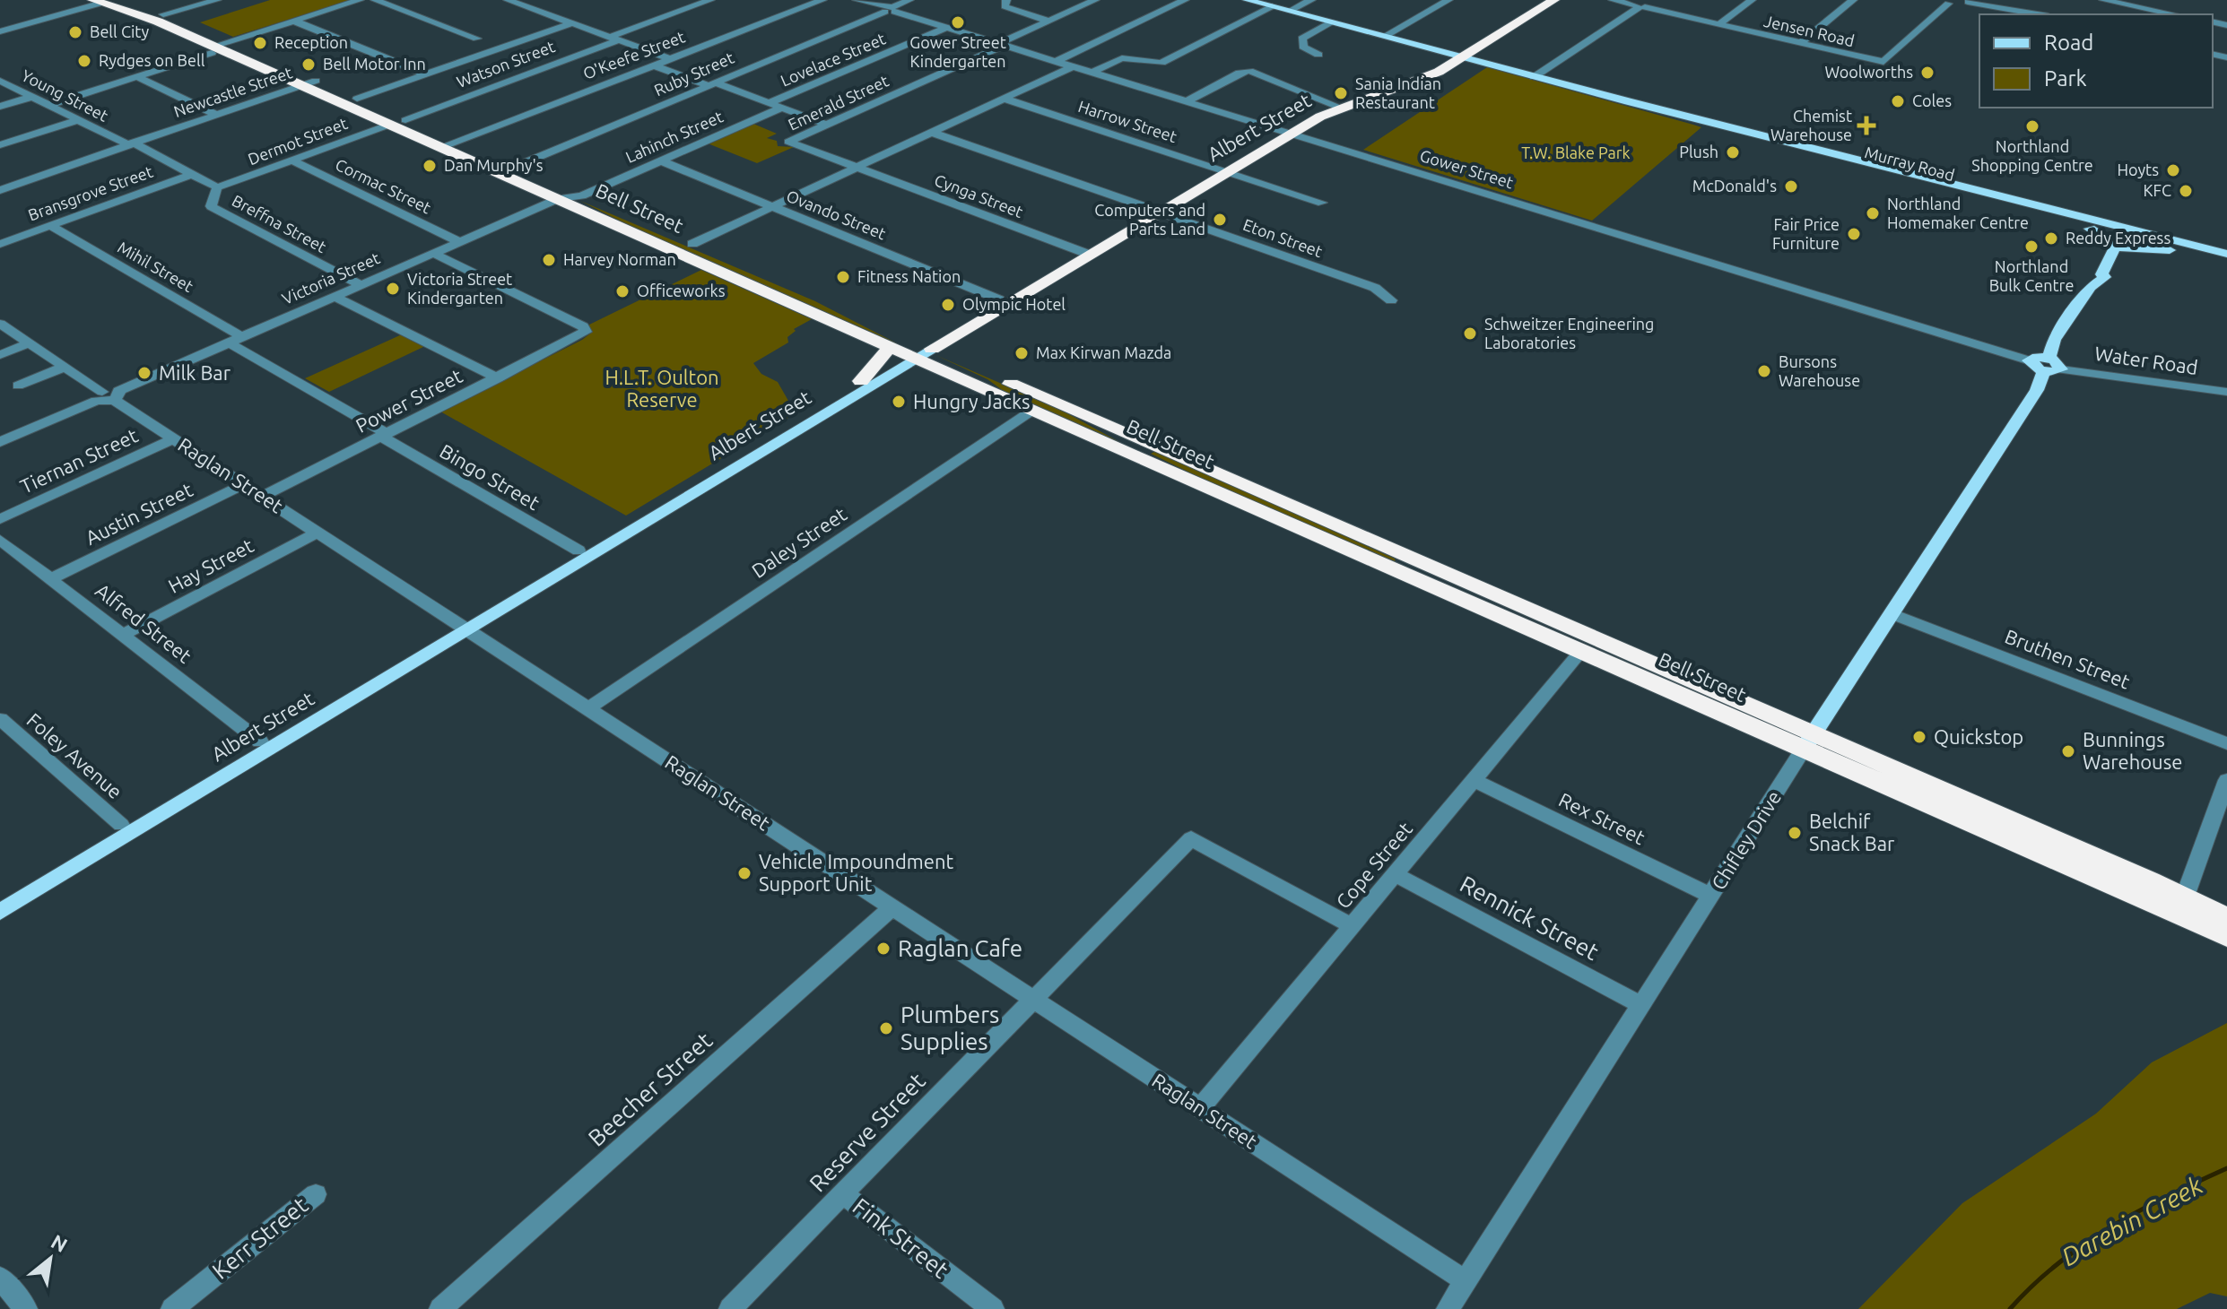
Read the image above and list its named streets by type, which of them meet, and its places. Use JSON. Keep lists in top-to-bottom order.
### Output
{
  "streets": {
    "highway": ["Albert Street", "Bell Street"],
    "main road": ["Murray Road", "Chifley Drive"],
    "street": [
      "Jensen Road",
      "O'Keefe Street",
      "Lovelace Street",
      "Watson Street",
      "Ruby Street",
      "Newcastle Street",
      "Young Street",
      "Emerald Street",
      "Harrow Street",
      "Lahinch Street",
      "Dermot Street",
      "Gower Street",
      "Cormac Street",
      "Bransgrove Street",
      "Cynga Street",
      "Ovando Street",
      "Breffna Street",
      "Eton Street",
      "Mihil Street",
      "Victoria Street",
      "Water Road",
      "Power Street",
      "Tiernan Street",
      "Raglan Street",
      "Bingo Street",
      "Austin Street",
      "Daley Street",
      "Hay Street",
      "Alfred Street",
      "Bruthen Street",
      "Foley Avenue",
      "Rex Street",
      "Cope Street",
      "Rennick Street",
      "Beecher Street",
      "Reserve Street",
      "Kerr Street",
      "Fink Street"
    ]
  },
  "crossings": [
    ["O'Keefe Street", "Bell Street"],
    ["Lovelace Street", "Lahinch Street"],
    ["Lovelace Street", "Gower Street"],
    ["Watson Street", "Bell Street"],
    ["Ruby Street", "Gower Street"],
    ["Ruby Street", "Bell Street"],
    ["Newcastle Street", "Young Street"],
    ["Newcastle Street", "Bell Street"],
    ["Newcastle Street", "Breffna Street"],
    ["Young Street", "Breffna Street"],
    ["Emerald Street", "Gower Street"],
    ["Emerald Street", "Cynga Street"],
    ["Harrow Street", "Albert Street"],
    ["Albert Street", "Murray Road"],
    ["Albert Street", "Gower Street"],
    ["Albert Street", "Cynga Street"],
    ["Albert Street", "Bell Street"],
    ["Albert Street", "Ovando Street"],
    ["Albert Street", "Eton Street"],
    ["Albert Street", "Raglan Street"],
    ["Albert Street", "Bingo Street"],
    ["Albert Street", "Alfred Street"],
    ["Albert Street", "Foley Avenue"],
    ["Lahinch Street", "Bell Street"],
    ["Lahinch Street", "Ovando Street"],
    ["Lahinch Street", "Victoria Street"],
    ["Dermot Street", "Cormac Street"],
    ["Dermot Street", "Bell Street"],
    ["Dermot Street", "Breffna Street"],
    ["Murray Road", "Chifley Drive"],
    ["Cormac Street", "Victoria Street"],
    ["Bransgrove Street", "Breffna Street"],
    ["Bransgrove Street", "Mihil Street"],
    ["Bell Street", "Victoria Street"],
    ["Bell Street", "Daley Street"],
    ["Bell Street", "Chifley Drive"],
    ["Bell Street", "Cope Street"],
    ["Breffna Street", "Victoria Street"],
    ["Mihil Street", "Victoria Street"],
    ["Mihil Street", "Power Street"],
    ["Mihil Street", "Bingo Street"],
    ["Victoria Street", "Power Street"],
    ["Victoria Street", "Raglan Street"],
    ["Power Street", "Raglan Street"],
    ["Power Street", "Bingo Street"],
    ["Tiernan Street", "Raglan Street"],
    ["Raglan Street", "Austin Street"],
    ["Raglan Street", "Daley Street"],
    ["Raglan Street", "Hay Street"],
    ["Raglan Street", "Chifley Drive"],
    ["Raglan Street", "Cope Street"],
    ["Raglan Street", "Beecher Street"],
    ["Raglan Street", "Reserve Street"],
    ["Austin Street", "Alfred Street"],
    ["Hay Street", "Alfred Street"],
    ["Bruthen Street", "Chifley Drive"],
    ["Rex Street", "Chifley Drive"],
    ["Rex Street", "Cope Street"],
    ["Chifley Drive", "Rennick Street"],
    ["Cope Street", "Rennick Street"],
    ["Cope Street", "Reserve Street"],
    ["Reserve Street", "Fink Street"]
  ],
  "water": ["Darebin Creek"],
  "parks": ["T.W. Blake Park", "H.L.T. Oulton Reserve"],
  "places": {
    "other": [
      "Gower Street Kindergarten",
      "Bell City",
      "Reception",
      "Rydges on Bell",
      "Bell Motor Inn",
      "Woolworths",
      "Sania Indian Restaurant",
      "Coles",
      "Northland Shopping Centre",
      "Plush",
      "Dan Murphy's",
      "Hoyts",
      "McDonald's",
      "KFC",
      "Northland Homemaker Centre",
      "Computers and Parts Land",
      "Fair Price Furniture",
      "Reddy Express",
      "Northland Bulk Centre",
      "Harvey Norman",
      "Fitness Nation",
      "Victoria Street Kindergarten",
      "Officeworks",
      "Olympic Hotel",
      "Schweitzer Engineering Laboratories",
      "Max Kirwan Mazda",
      "Bursons Warehouse",
      "Milk Bar",
      "Hungry Jacks",
      "Quickstop",
      "Bunnings Warehouse",
      "Belchif Snack Bar",
      "Vehicle Impoundment Support Unit",
      "Raglan Cafe",
      "Plumbers Supplies"
    ],
    "health": ["Chemist Warehouse"]
  },
  "legend": ["Road", "Park"],
  "north": "top right"
}
